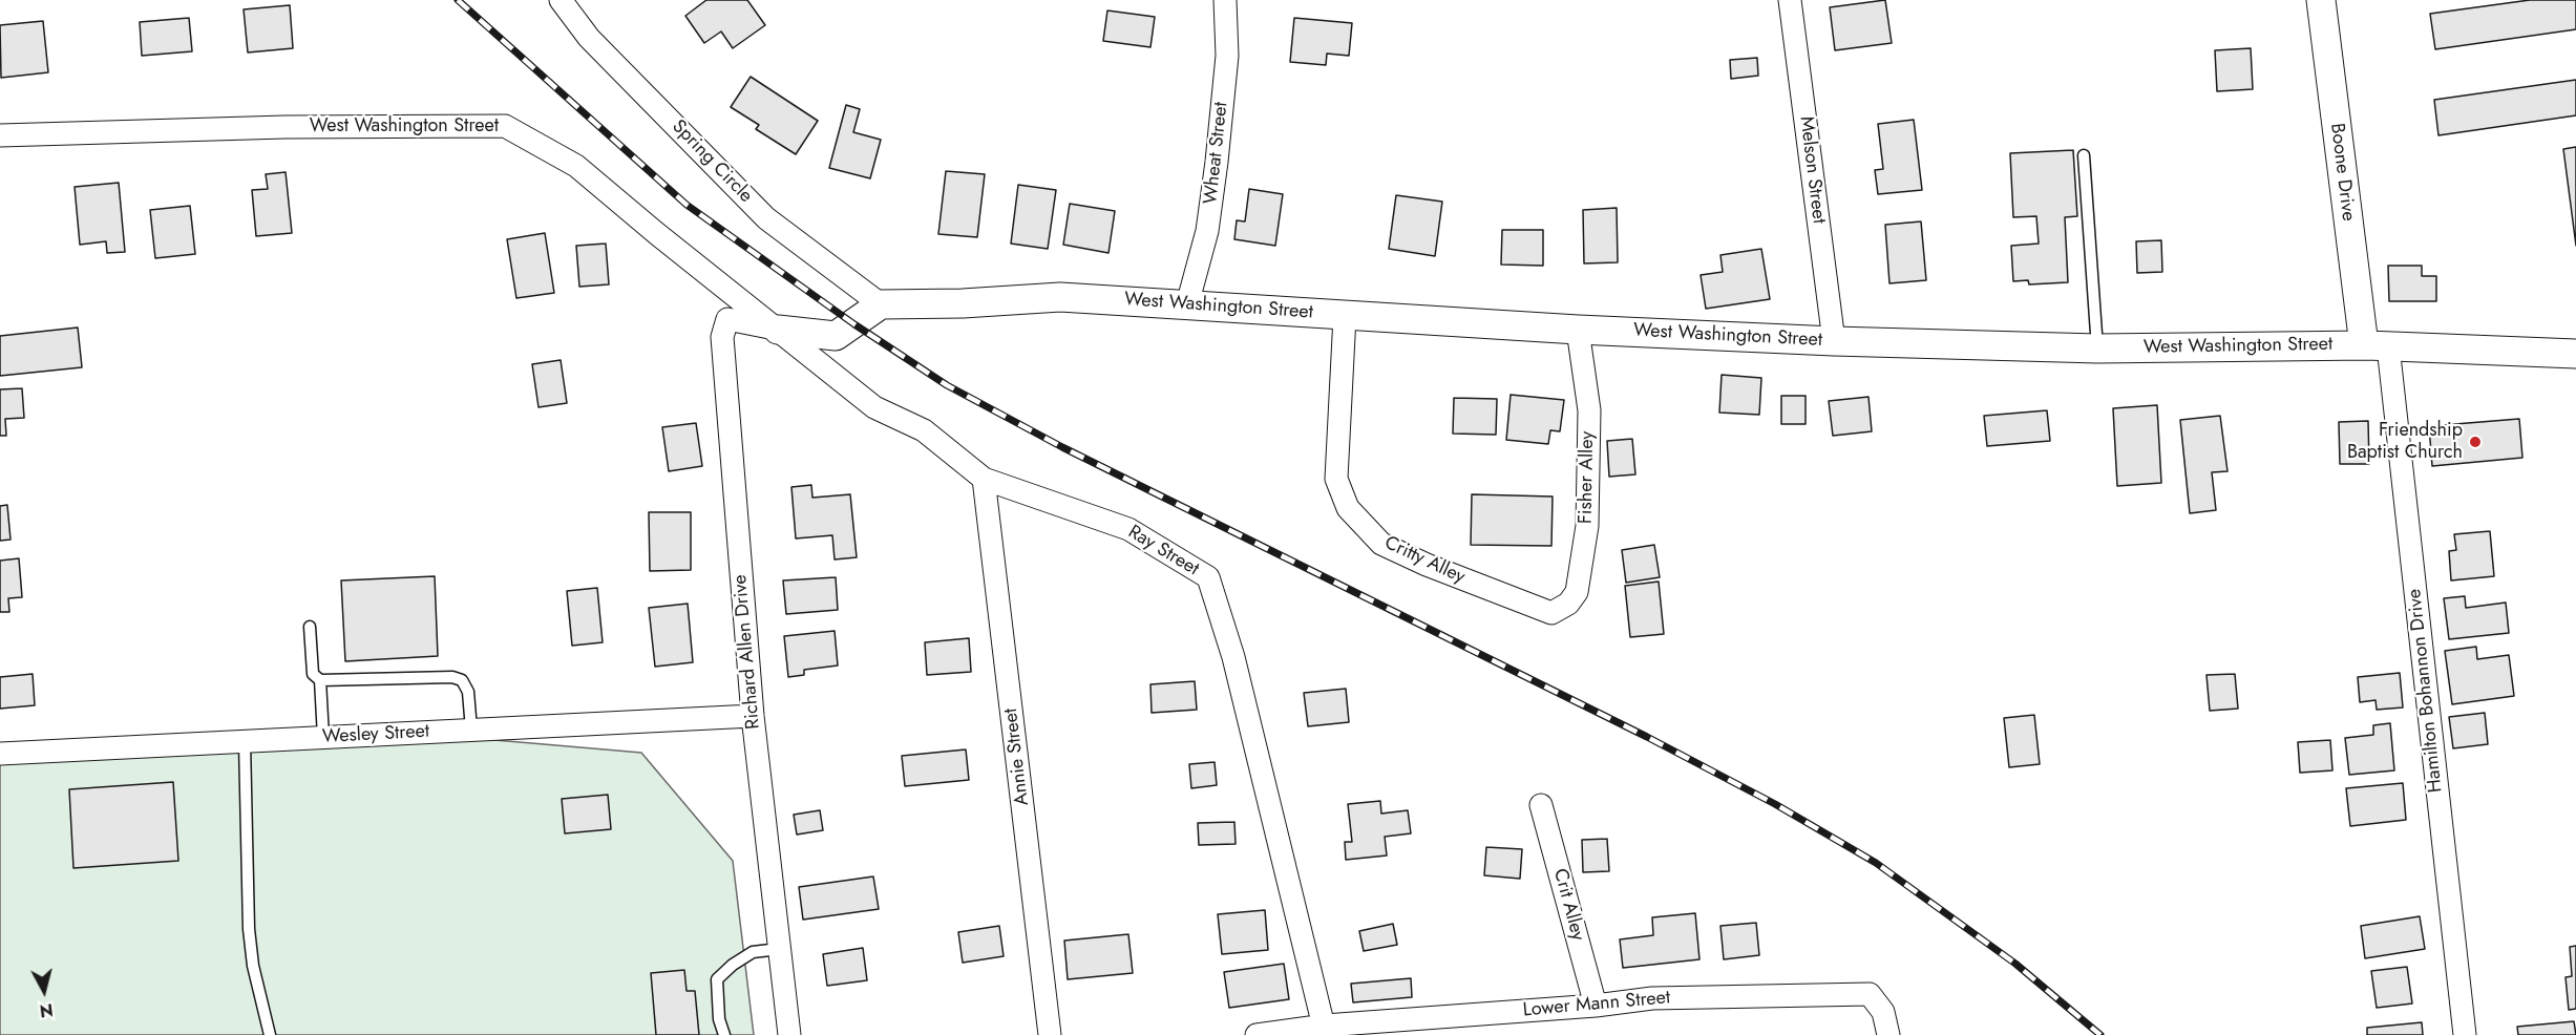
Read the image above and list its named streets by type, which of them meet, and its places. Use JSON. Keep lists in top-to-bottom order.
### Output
{
  "streets": {
    "street": [
      "West Washington Street",
      "Wheat Street",
      "Spring Circle",
      "Melson Street",
      "Boone Drive",
      "Fisher Alley",
      "Ray Street",
      "Critty Alley",
      "Richard Allen Drive",
      "Hamilton Bohannon Drive",
      "Wesley Street",
      "Annie Street",
      "Crit Alley",
      "Lower Mann Street"
    ]
  },
  "crossings": [
    ["West Washington Street", "Wheat Street"],
    ["West Washington Street", "Spring Circle"],
    ["West Washington Street", "Melson Street"],
    ["West Washington Street", "Boone Drive"],
    ["West Washington Street", "Fisher Alley"],
    ["West Washington Street", "Ray Street"],
    ["West Washington Street", "Critty Alley"],
    ["West Washington Street", "Richard Allen Drive"],
    ["West Washington Street", "Hamilton Bohannon Drive"],
    ["Boone Drive", "Hamilton Bohannon Drive"],
    ["Fisher Alley", "Critty Alley"],
    ["Ray Street", "Richard Allen Drive"],
    ["Ray Street", "Annie Street"],
    ["Ray Street", "Lower Mann Street"],
    ["Richard Allen Drive", "Wesley Street"],
    ["Crit Alley", "Lower Mann Street"]
  ],
  "places": ["Friendship Baptist Church"],
  "north": "bottom"
}
